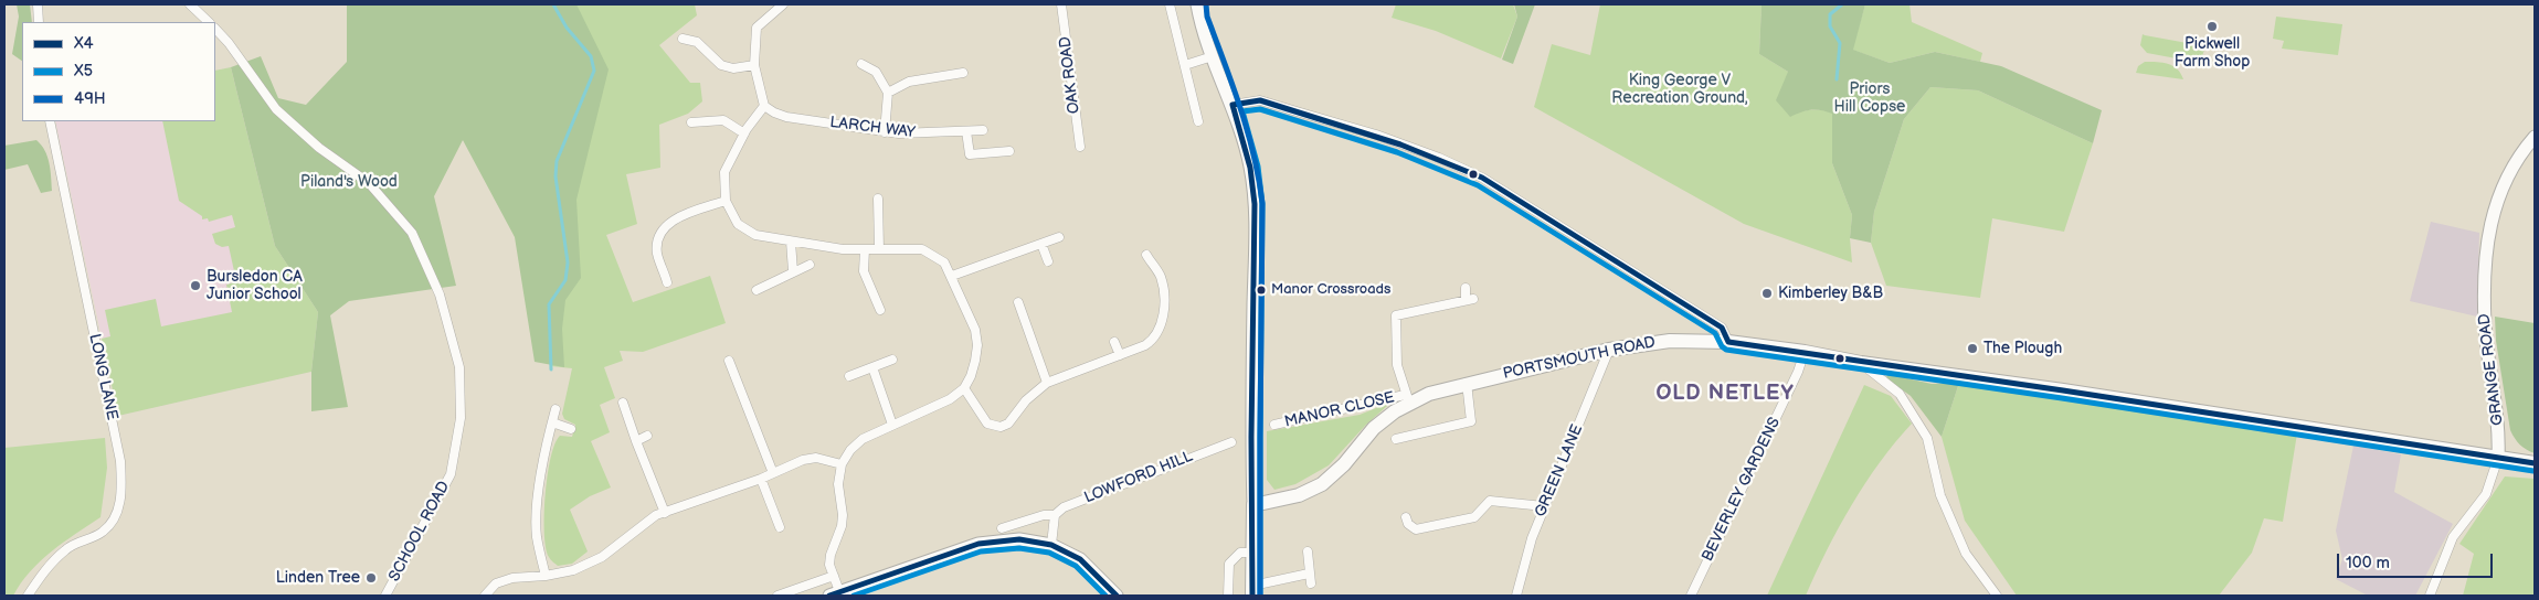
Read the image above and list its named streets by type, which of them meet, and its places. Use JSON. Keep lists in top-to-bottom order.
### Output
{
  "streets": {
    "main road": ["PORTSMOUTH ROAD"],
    "street": [
      "OAK ROAD",
      "LARCH WAY",
      "GRANGE ROAD",
      "LONG LANE",
      "MANOR CLOSE",
      "GREEN LANE",
      "LOWFORD HILL",
      "BEVERLEY GARDENS",
      "SCHOOL ROAD"
    ]
  },
  "crossings": [
    ["PORTSMOUTH ROAD", "GRANGE ROAD"],
    ["PORTSMOUTH ROAD", "MANOR CLOSE"],
    ["PORTSMOUTH ROAD", "GREEN LANE"],
    ["PORTSMOUTH ROAD", "BEVERLEY GARDENS"]
  ],
  "districts": ["OLD NETLEY"],
  "parks": ["King George V Recreation Ground,", "Priors Hill Copse", "Piland's Wood"],
  "places": [
    "Pickwell Farm Shop",
    "Bursledon CA Junior School",
    "Manor Crossroads",
    "Kimberley B&B",
    "The Plough",
    "Linden Tree"
  ],
  "lines": ["transit line 49H", "transit line X4", "transit line X5"],
  "legend": ["X4", "X5", "49H"],
  "scale_bar": "100 m"
}
